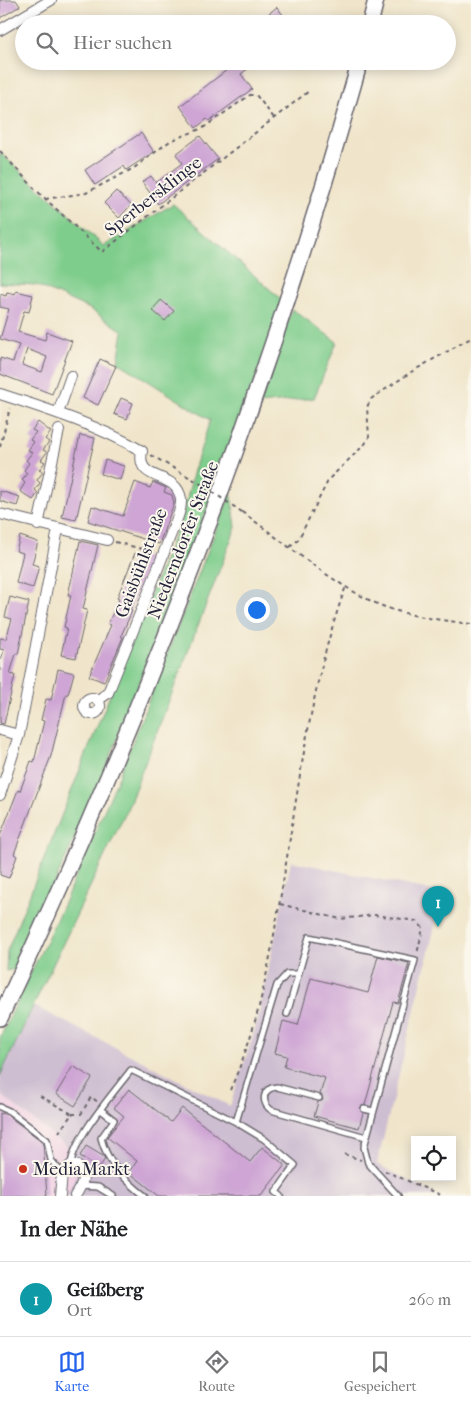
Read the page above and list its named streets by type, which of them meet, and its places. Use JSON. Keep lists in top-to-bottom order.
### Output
{
  "streets": {
    "main road": ["Niederndorfer Straße"],
    "street": ["Gaisbühlstraße"],
    "path": ["Sperbersklinge"]
  },
  "places": ["MediaMarkt"],
  "page": {
    "search": "Hier suchen",
    "pins": "1",
    "heading": "In der Nähe",
    "list": [
      {
        "mark": "1",
        "name": "Geißberg",
        "note": "Ort",
        "value": "260 m"
      }
    ],
    "nav": ["Karte", "Route", "Gespeichert"]
  }
}
